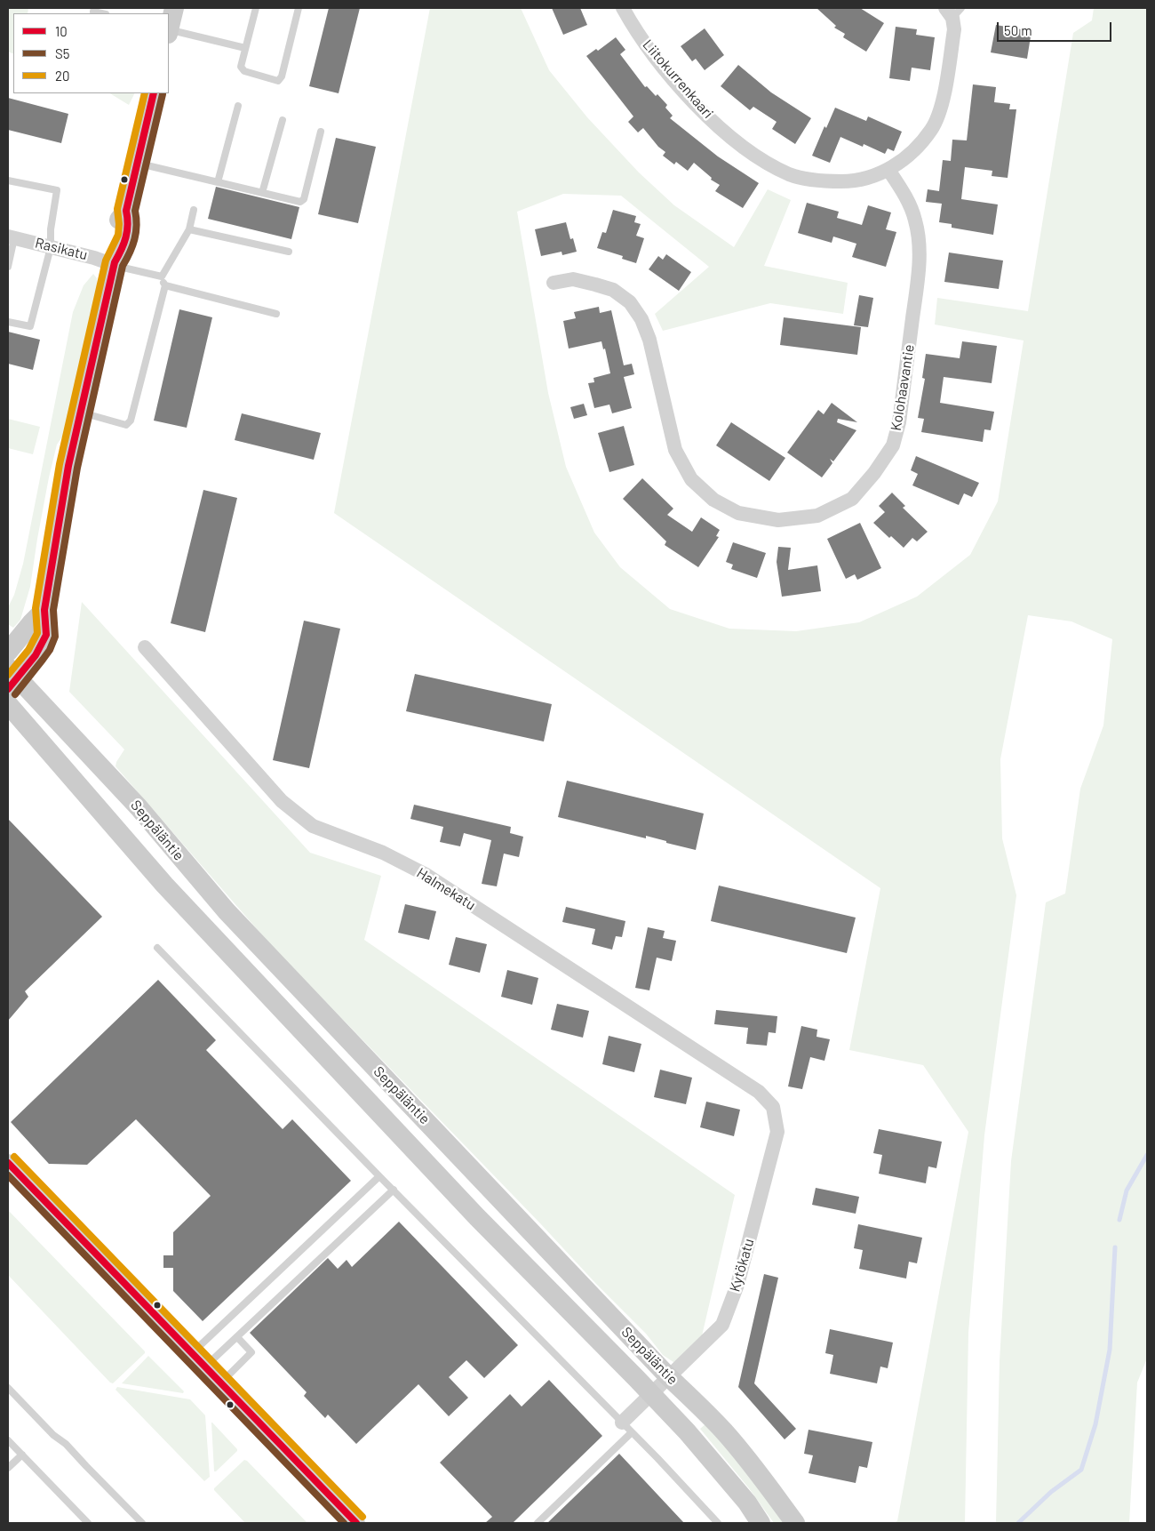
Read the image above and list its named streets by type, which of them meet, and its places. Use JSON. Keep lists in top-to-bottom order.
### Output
{
  "streets": {
    "main road": ["Seppäläntie"],
    "street": [
      "Liitokurrenkaari",
      "Rasikatu",
      "Kolohaavantie",
      "Halmekatu",
      "Kytökatu"
    ]
  },
  "crossings": [
    ["Liitokurrenkaari", "Kolohaavantie"],
    ["Seppäläntie", "Kytökatu"],
    ["Halmekatu", "Kytökatu"]
  ],
  "lines": ["transit line 10", "transit line 20", "transit line S5"],
  "legend": ["10", "S5", "20"],
  "scale_bar": "50 m"
}
